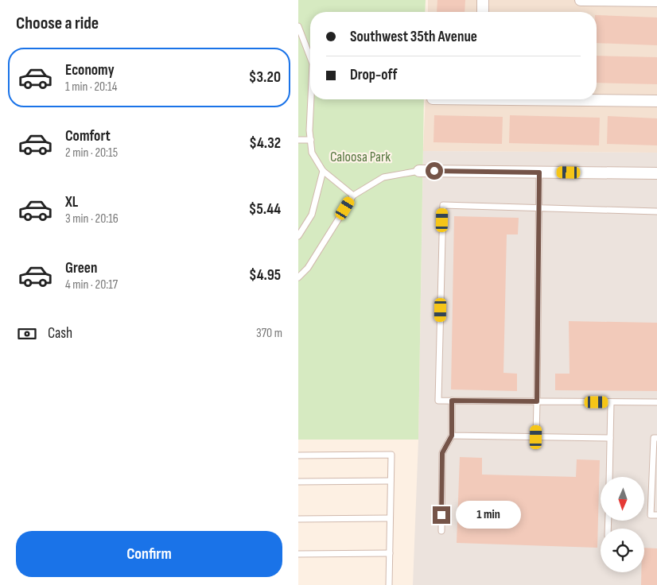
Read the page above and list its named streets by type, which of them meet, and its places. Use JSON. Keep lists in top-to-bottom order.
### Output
{
  "parks": ["Caloosa Park"],
  "north": "bottom",
  "page": {
    "heading": "Choose a ride",
    "banner": ["Southwest 35th Avenue", "Drop-off"],
    "list": [
      {
        "name": "Economy",
        "note": "1 min · 20:14",
        "value": "$3.20"
      },
      {
        "name": "Comfort",
        "note": "2 min · 20:15",
        "value": "$4.32"
      },
      {
        "name": "XL",
        "note": "3 min · 20:16",
        "value": "$5.44"
      },
      {
        "name": "Green",
        "note": "4 min · 20:17",
        "value": "$4.95"
      }
    ],
    "pay": ["Cash", "370 m"],
    "bubble": "1 min",
    "buttons": "Confirm"
  }
}
